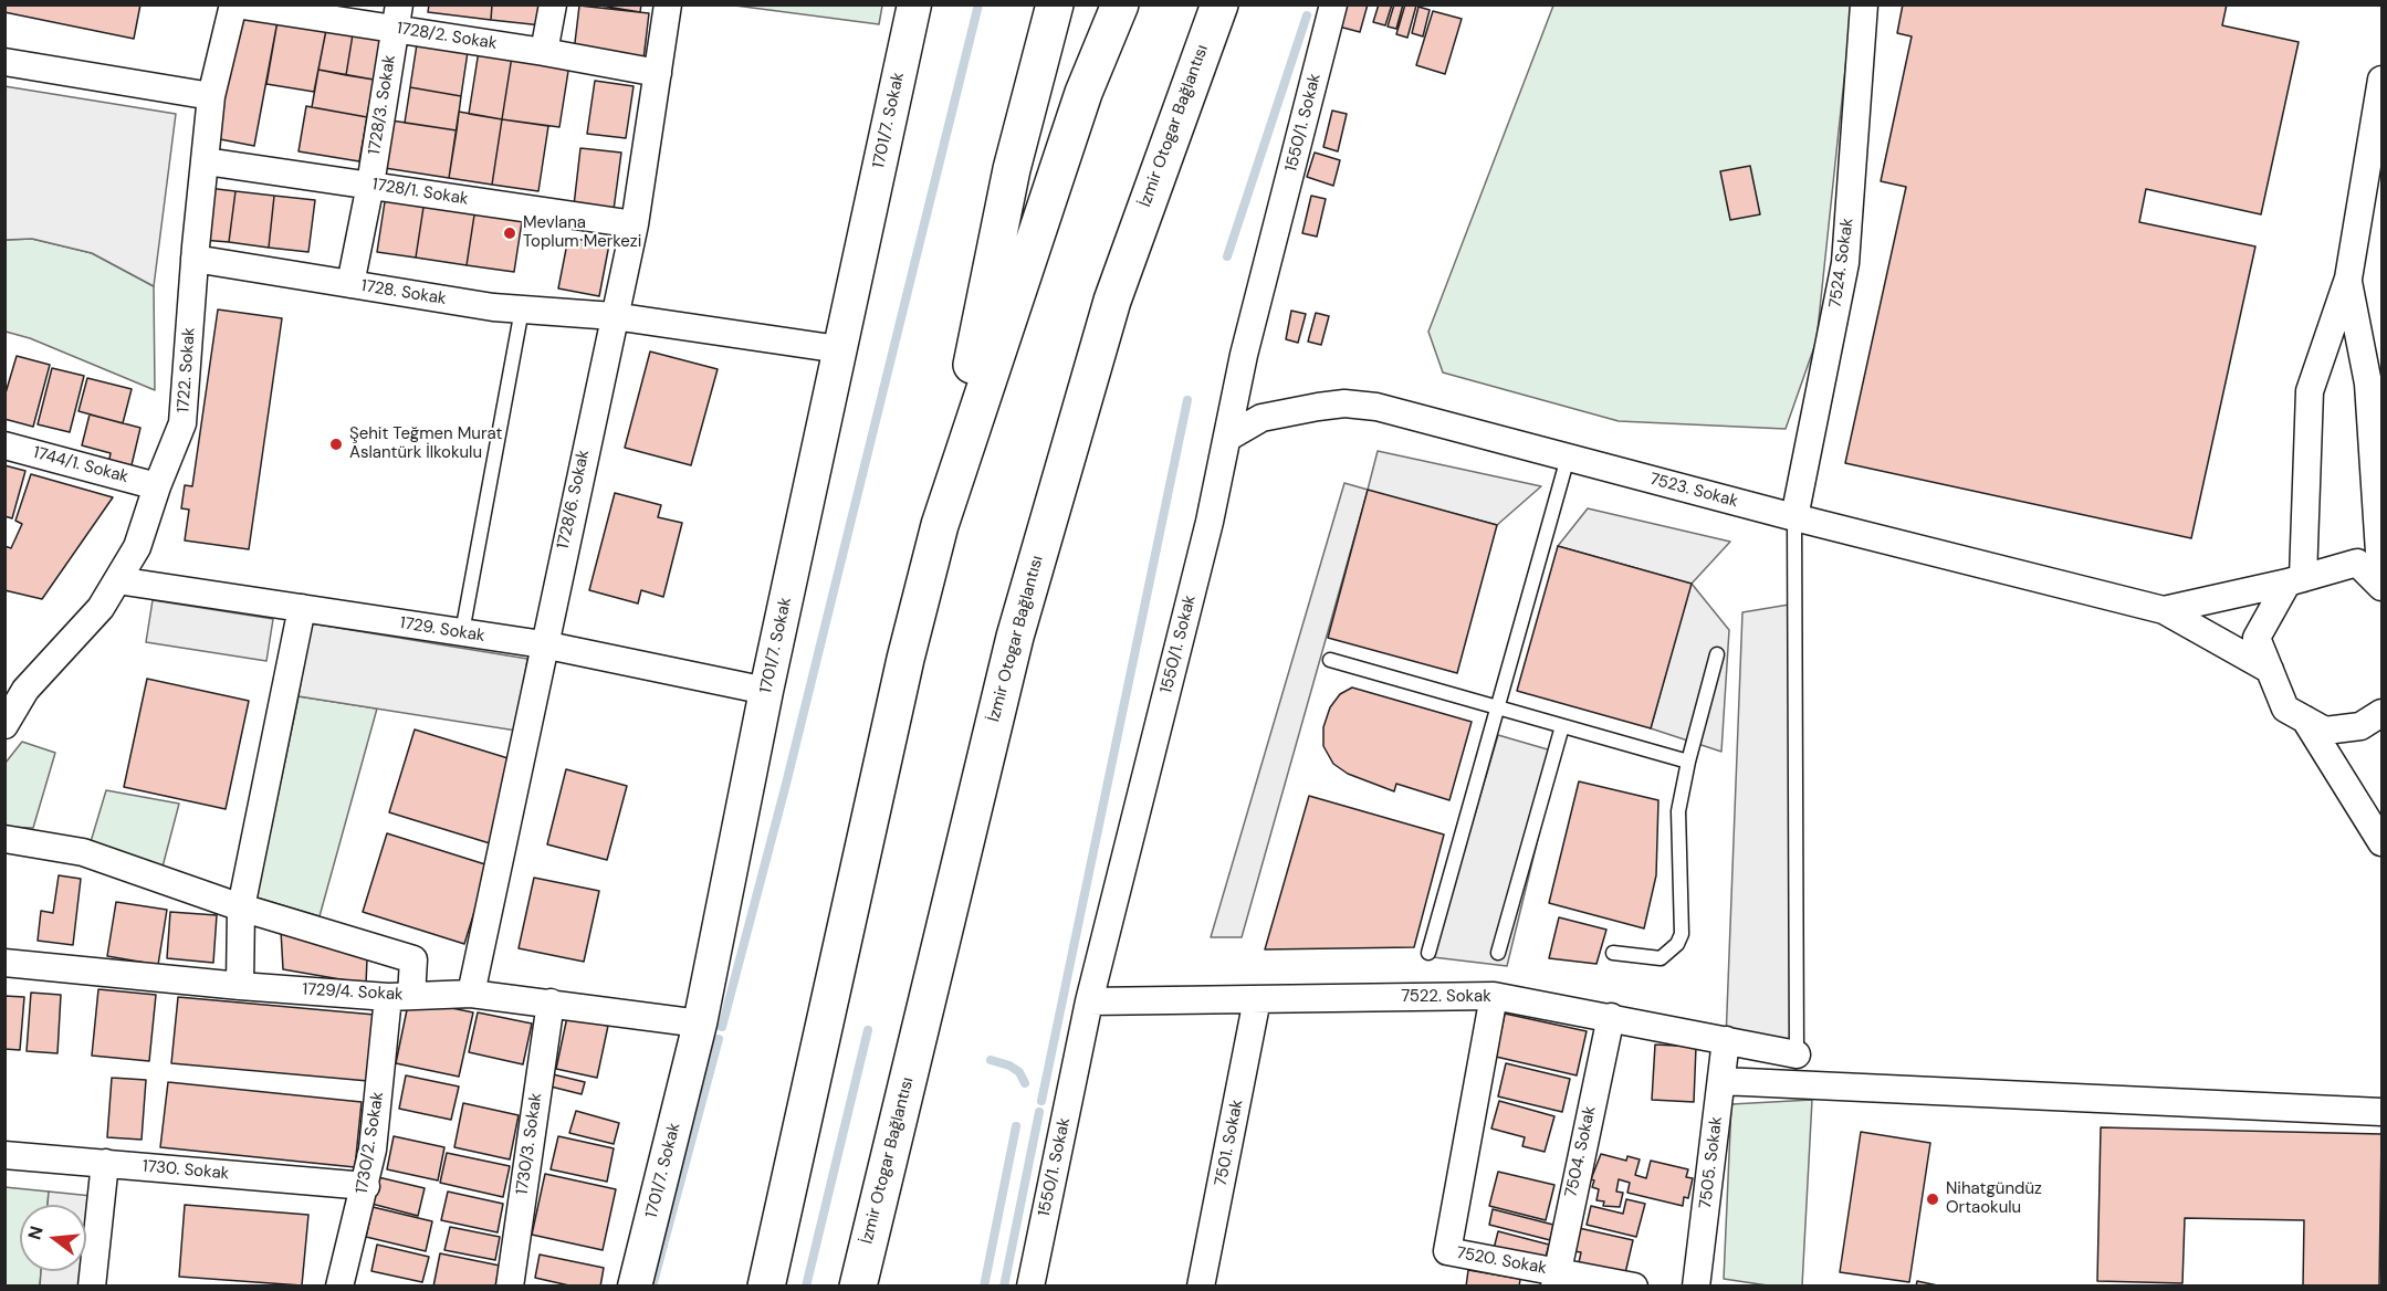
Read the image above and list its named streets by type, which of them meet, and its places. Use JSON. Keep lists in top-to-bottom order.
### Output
{
  "streets": {
    "highway": ["İzmir Otogar Bağlantısı"],
    "street": [
      "1728/2. Sokak",
      "1728/3. Sokak",
      "1701/7. Sokak",
      "1550/1. Sokak",
      "1728/1. Sokak",
      "7524. Sokak",
      "1728. Sokak",
      "1722. Sokak",
      "1744/1. Sokak",
      "7523. Sokak",
      "1728/6. Sokak",
      "1729. Sokak",
      "1729/4. Sokak",
      "7522. Sokak",
      "1730/2. Sokak",
      "7501. Sokak",
      "1730/3. Sokak",
      "7504. Sokak",
      "7505. Sokak",
      "1730. Sokak",
      "7520. Sokak"
    ]
  },
  "crossings": [
    ["1728/2. Sokak", "1728/3. Sokak"],
    ["1728/2. Sokak", "1722. Sokak"],
    ["1728/2. Sokak", "1728/6. Sokak"],
    ["1728/3. Sokak", "1728/1. Sokak"],
    ["1728/3. Sokak", "1728. Sokak"],
    ["1701/7. Sokak", "1728. Sokak"],
    ["1701/7. Sokak", "1729. Sokak"],
    ["1701/7. Sokak", "1729/4. Sokak"],
    ["1550/1. Sokak", "7523. Sokak"],
    ["1550/1. Sokak", "7522. Sokak"],
    ["1728/1. Sokak", "1722. Sokak"],
    ["1728/1. Sokak", "1728/6. Sokak"],
    ["7524. Sokak", "7523. Sokak"],
    ["1728. Sokak", "1722. Sokak"],
    ["1728. Sokak", "1728/6. Sokak"],
    ["1722. Sokak", "1744/1. Sokak"],
    ["1722. Sokak", "1729. Sokak"],
    ["1728/6. Sokak", "1729. Sokak"],
    ["1728/6. Sokak", "1729/4. Sokak"],
    ["1729/4. Sokak", "1730/2. Sokak"],
    ["1729/4. Sokak", "1730/3. Sokak"],
    ["7522. Sokak", "7501. Sokak"],
    ["7522. Sokak", "7504. Sokak"],
    ["7522. Sokak", "7505. Sokak"],
    ["7522. Sokak", "7520. Sokak"],
    ["1730/2. Sokak", "1730. Sokak"],
    ["7504. Sokak", "7520. Sokak"]
  ],
  "places": ["Mevlana Toplum Merkezi", "Şehit Teğmen Murat Aslantürk İlkokulu", "Nihatgündüz Ortaokulu"],
  "north": "left"
}
